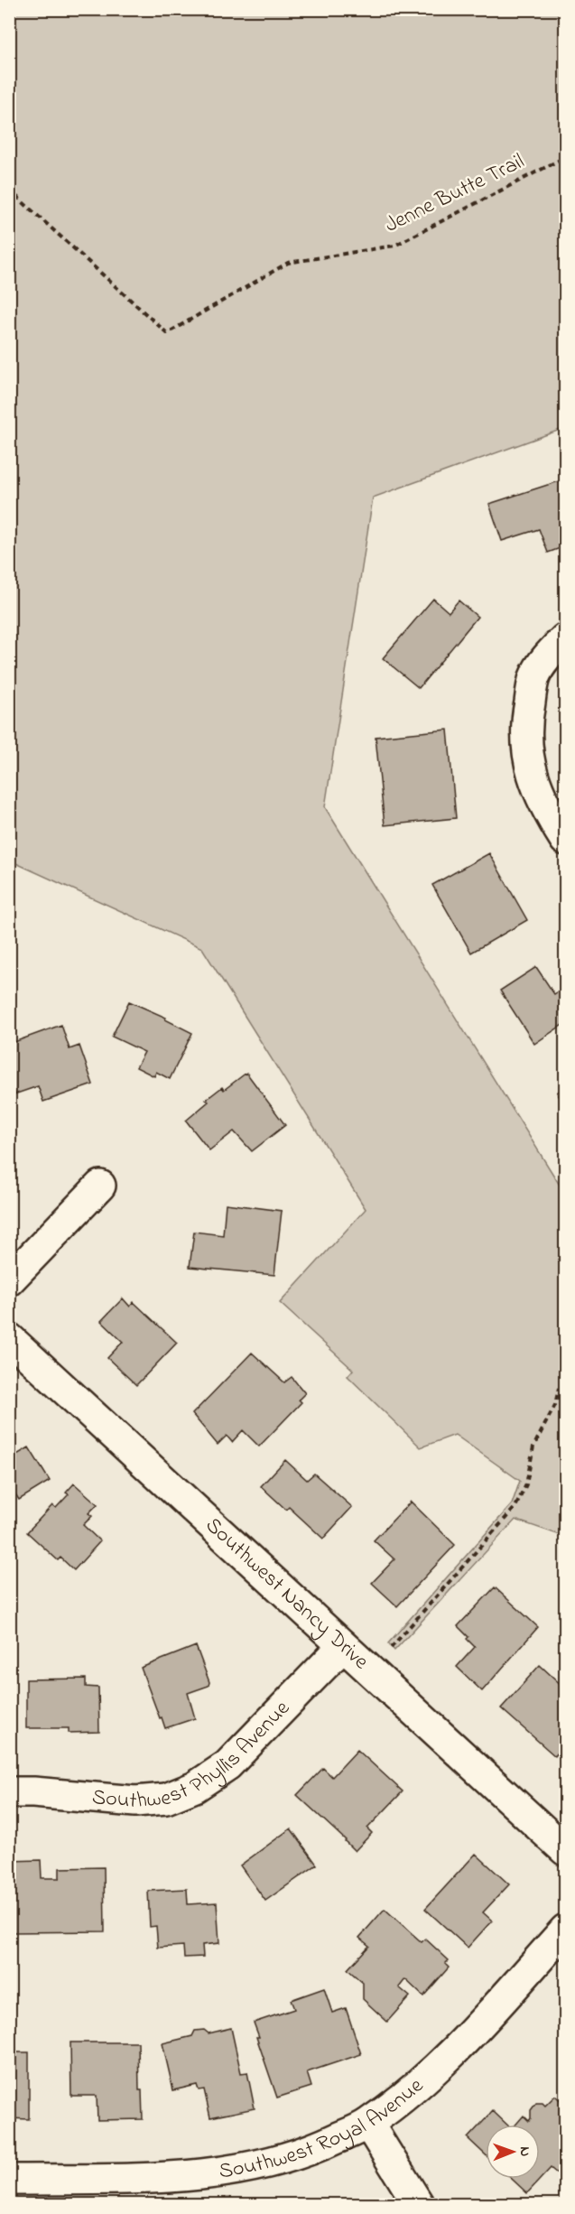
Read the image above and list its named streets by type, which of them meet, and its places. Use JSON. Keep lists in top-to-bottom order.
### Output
{
  "streets": {
    "street": ["Southwest Nancy Drive", "Southwest Phyllis Avenue", "Southwest Royal Avenue"],
    "path": ["Jenne Butte Trail"]
  },
  "crossings": [
    ["Southwest Nancy Drive", "Southwest Phyllis Avenue"]
  ],
  "north": "right"
}
